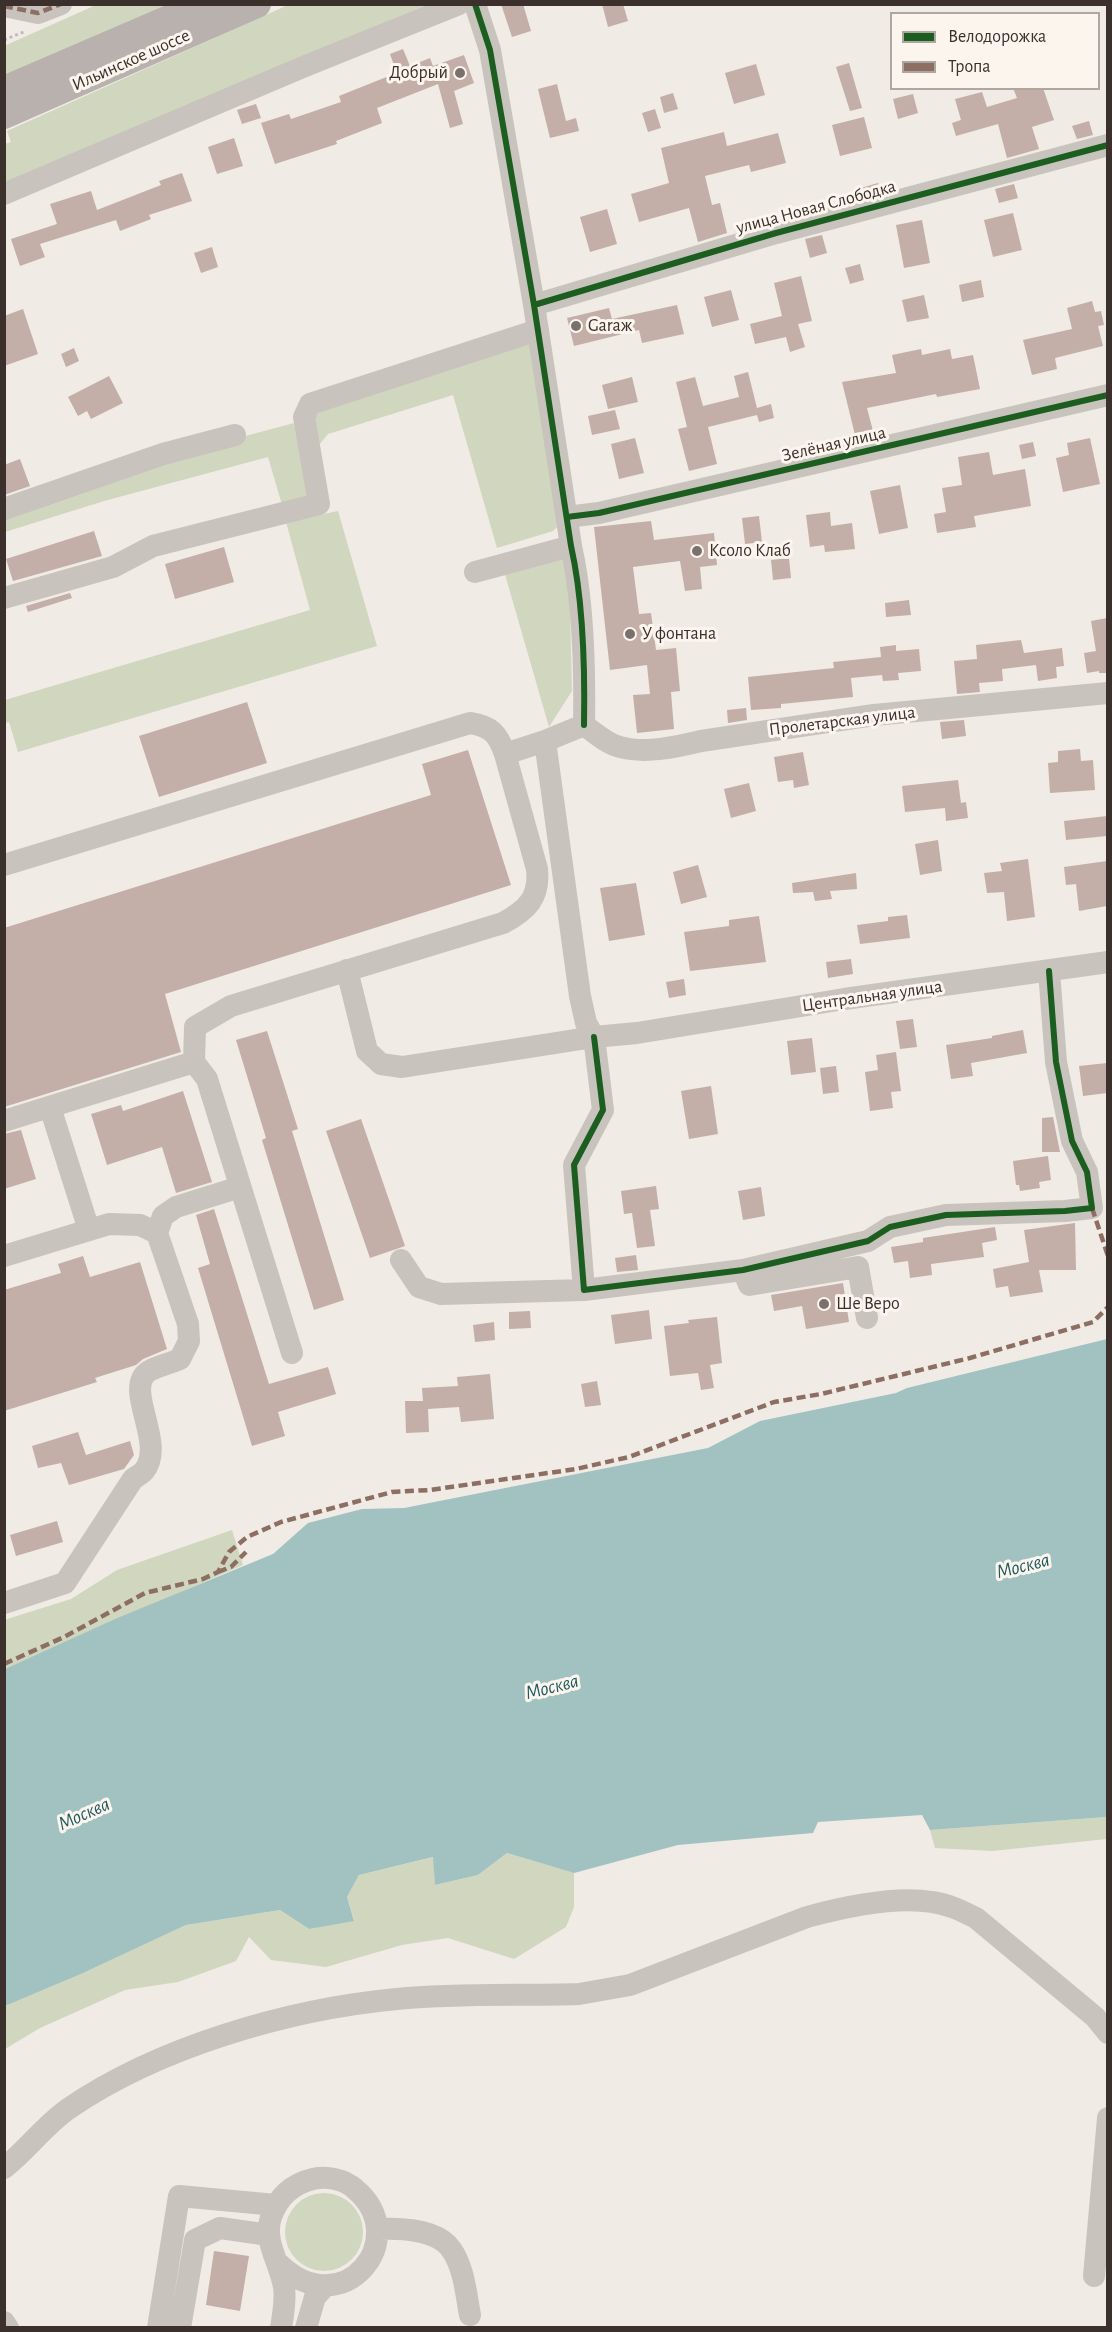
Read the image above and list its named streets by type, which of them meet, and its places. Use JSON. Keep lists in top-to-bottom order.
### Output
{
  "streets": {
    "main road": ["Ильинское шоссе"],
    "street": [
      "улица Новая Слободка",
      "Зелёная улица",
      "Пролетарская улица",
      "Центральная улица"
    ]
  },
  "water": ["Москва"],
  "places": [
    "Добрый",
    "Garaж",
    "Ксоло Клаб",
    "У фонтана",
    "Ше Веро"
  ],
  "legend": ["Велодорожка", "Тропа"]
}
